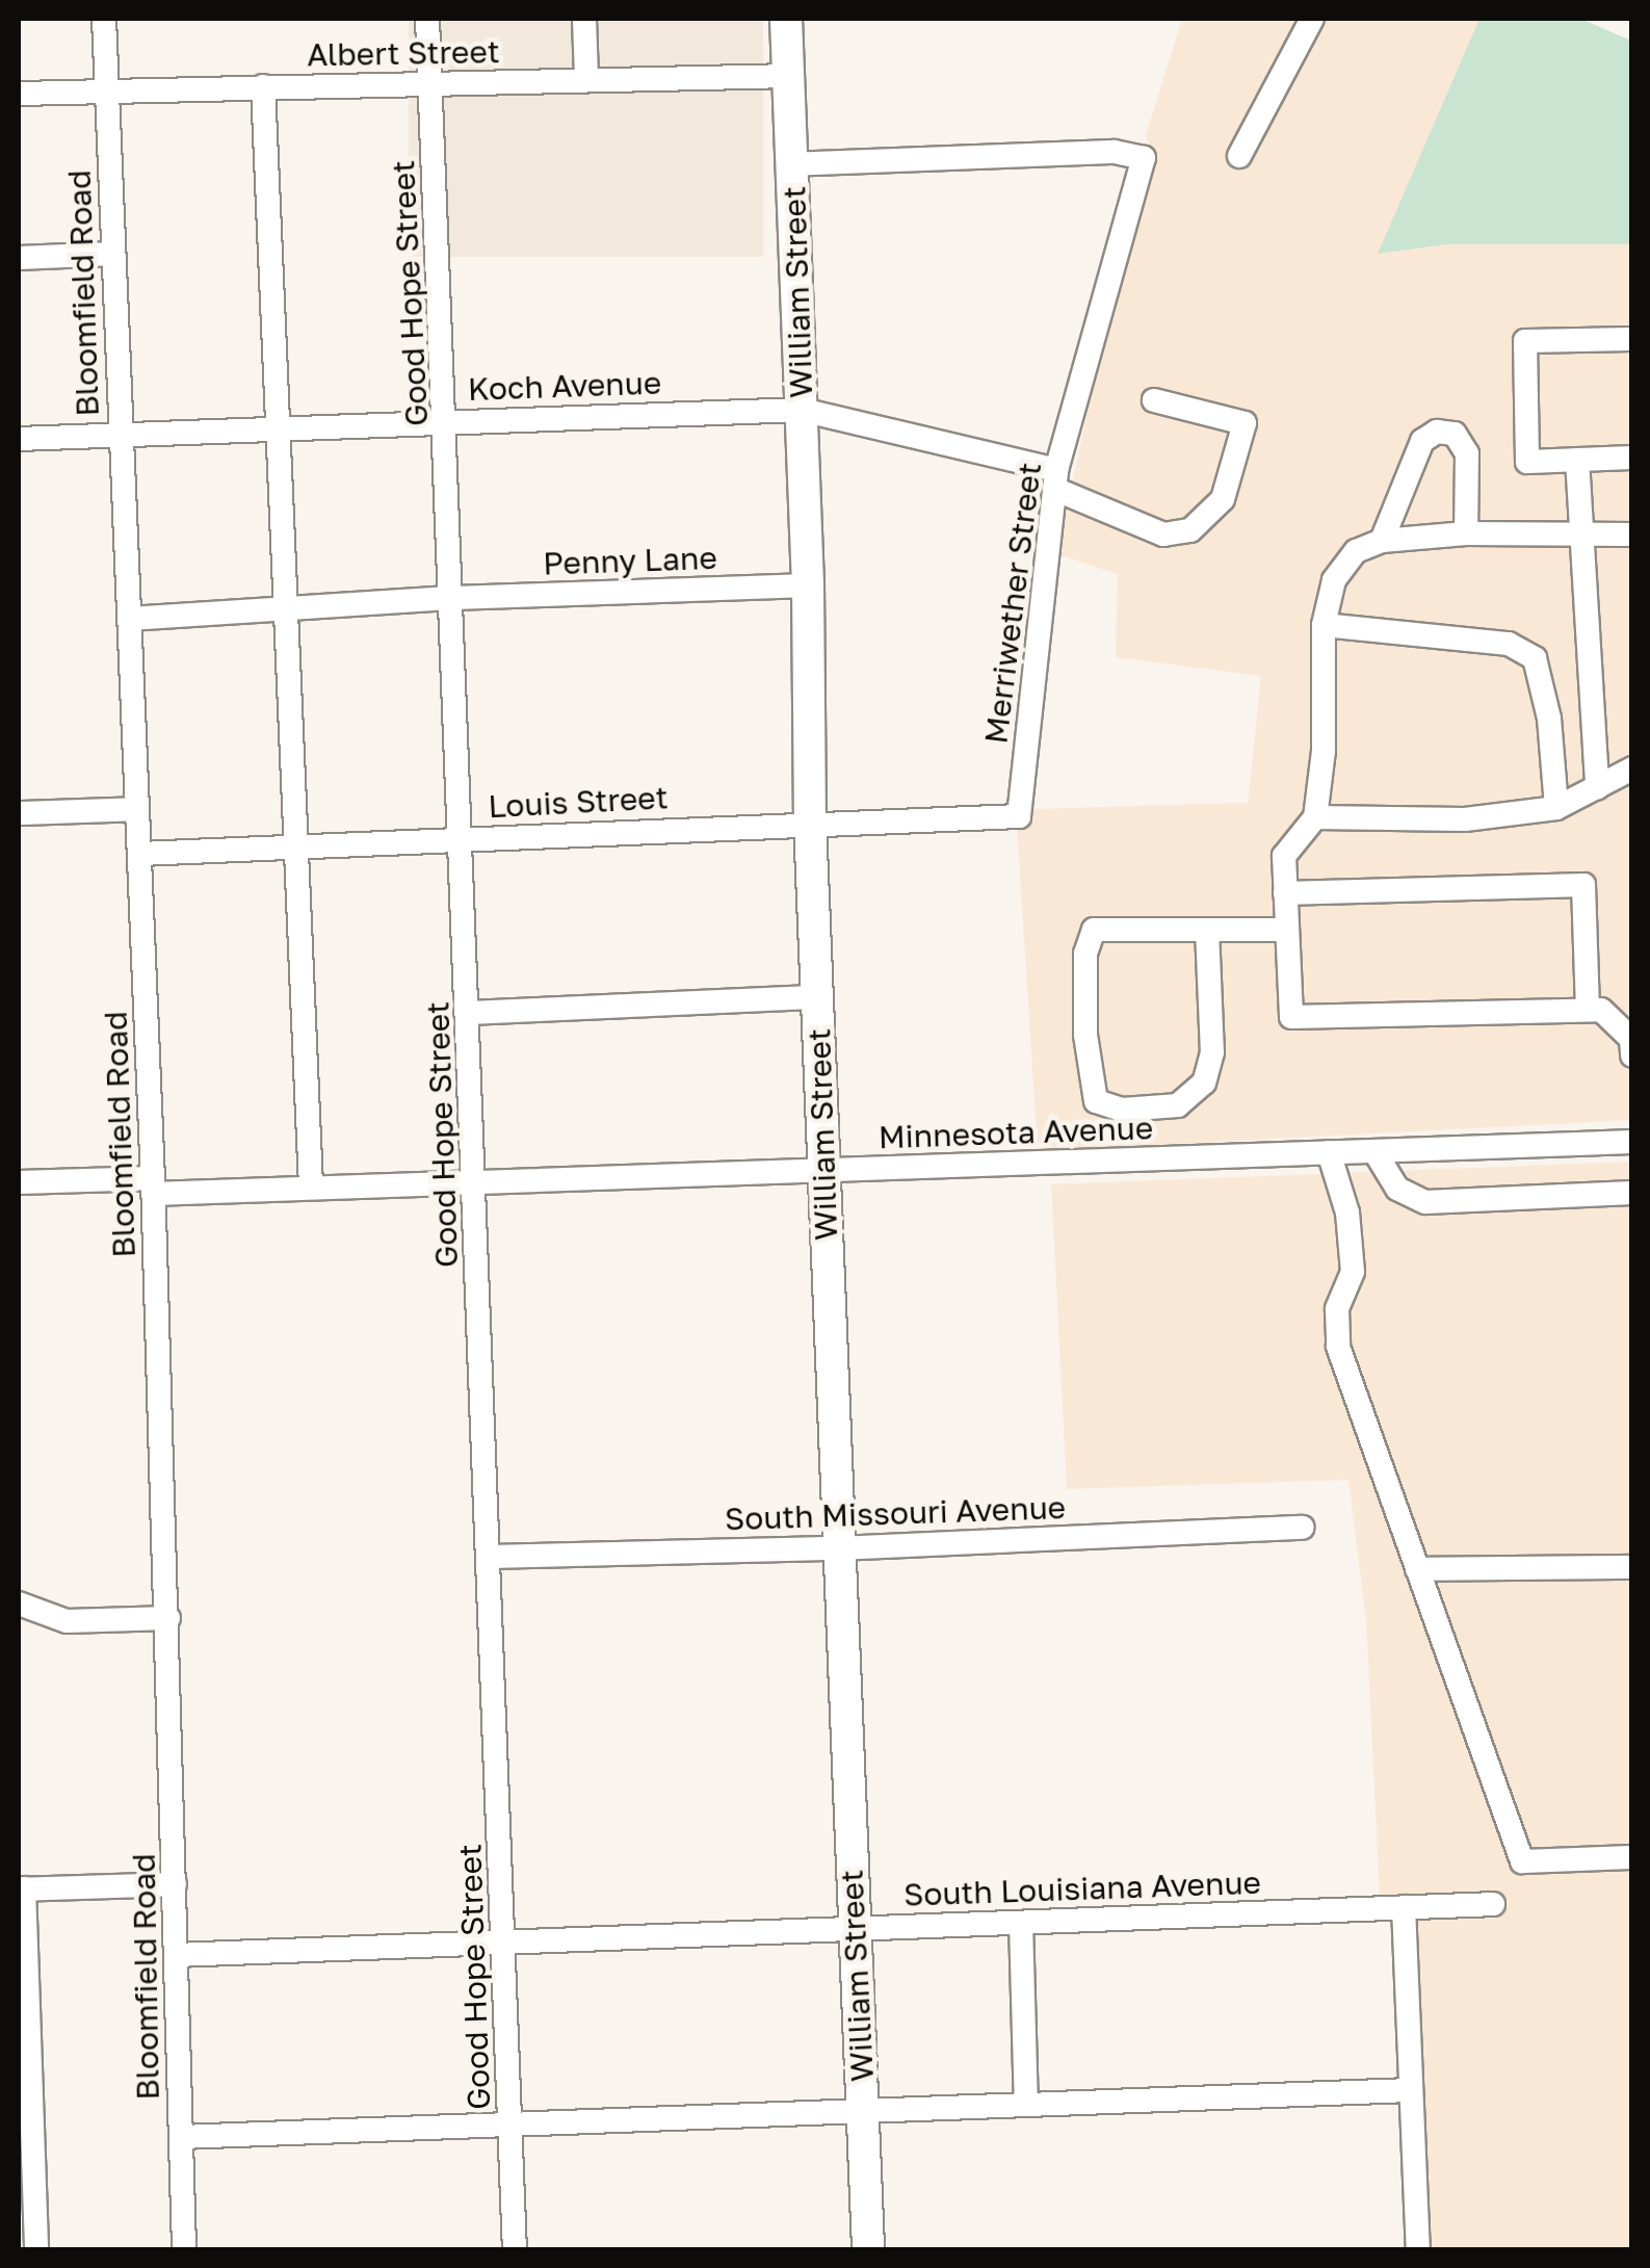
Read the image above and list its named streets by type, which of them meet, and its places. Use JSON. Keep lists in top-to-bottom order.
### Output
{
  "streets": {
    "main road": ["William Street"],
    "street": [
      "Albert Street",
      "Bloomfield Road",
      "Good Hope Street",
      "Koch Avenue",
      "Penny Lane",
      "Merriwether Street",
      "Louis Street",
      "Minnesota Avenue",
      "South Missouri Avenue",
      "South Louisiana Avenue"
    ]
  },
  "crossings": [
    ["Albert Street", "William Street"],
    ["Albert Street", "Bloomfield Road"],
    ["Albert Street", "Good Hope Street"],
    ["William Street", "Koch Avenue"],
    ["William Street", "Penny Lane"],
    ["William Street", "Merriwether Street"],
    ["William Street", "Louis Street"],
    ["William Street", "Minnesota Avenue"],
    ["William Street", "South Missouri Avenue"],
    ["William Street", "South Louisiana Avenue"],
    ["Bloomfield Road", "Koch Avenue"],
    ["Bloomfield Road", "Penny Lane"],
    ["Bloomfield Road", "Louis Street"],
    ["Bloomfield Road", "Minnesota Avenue"],
    ["Bloomfield Road", "South Louisiana Avenue"],
    ["Good Hope Street", "Koch Avenue"],
    ["Good Hope Street", "Penny Lane"],
    ["Good Hope Street", "Louis Street"],
    ["Good Hope Street", "Minnesota Avenue"],
    ["Good Hope Street", "South Missouri Avenue"],
    ["Good Hope Street", "South Louisiana Avenue"],
    ["Koch Avenue", "Merriwether Street"],
    ["Merriwether Street", "Louis Street"]
  ]
}
